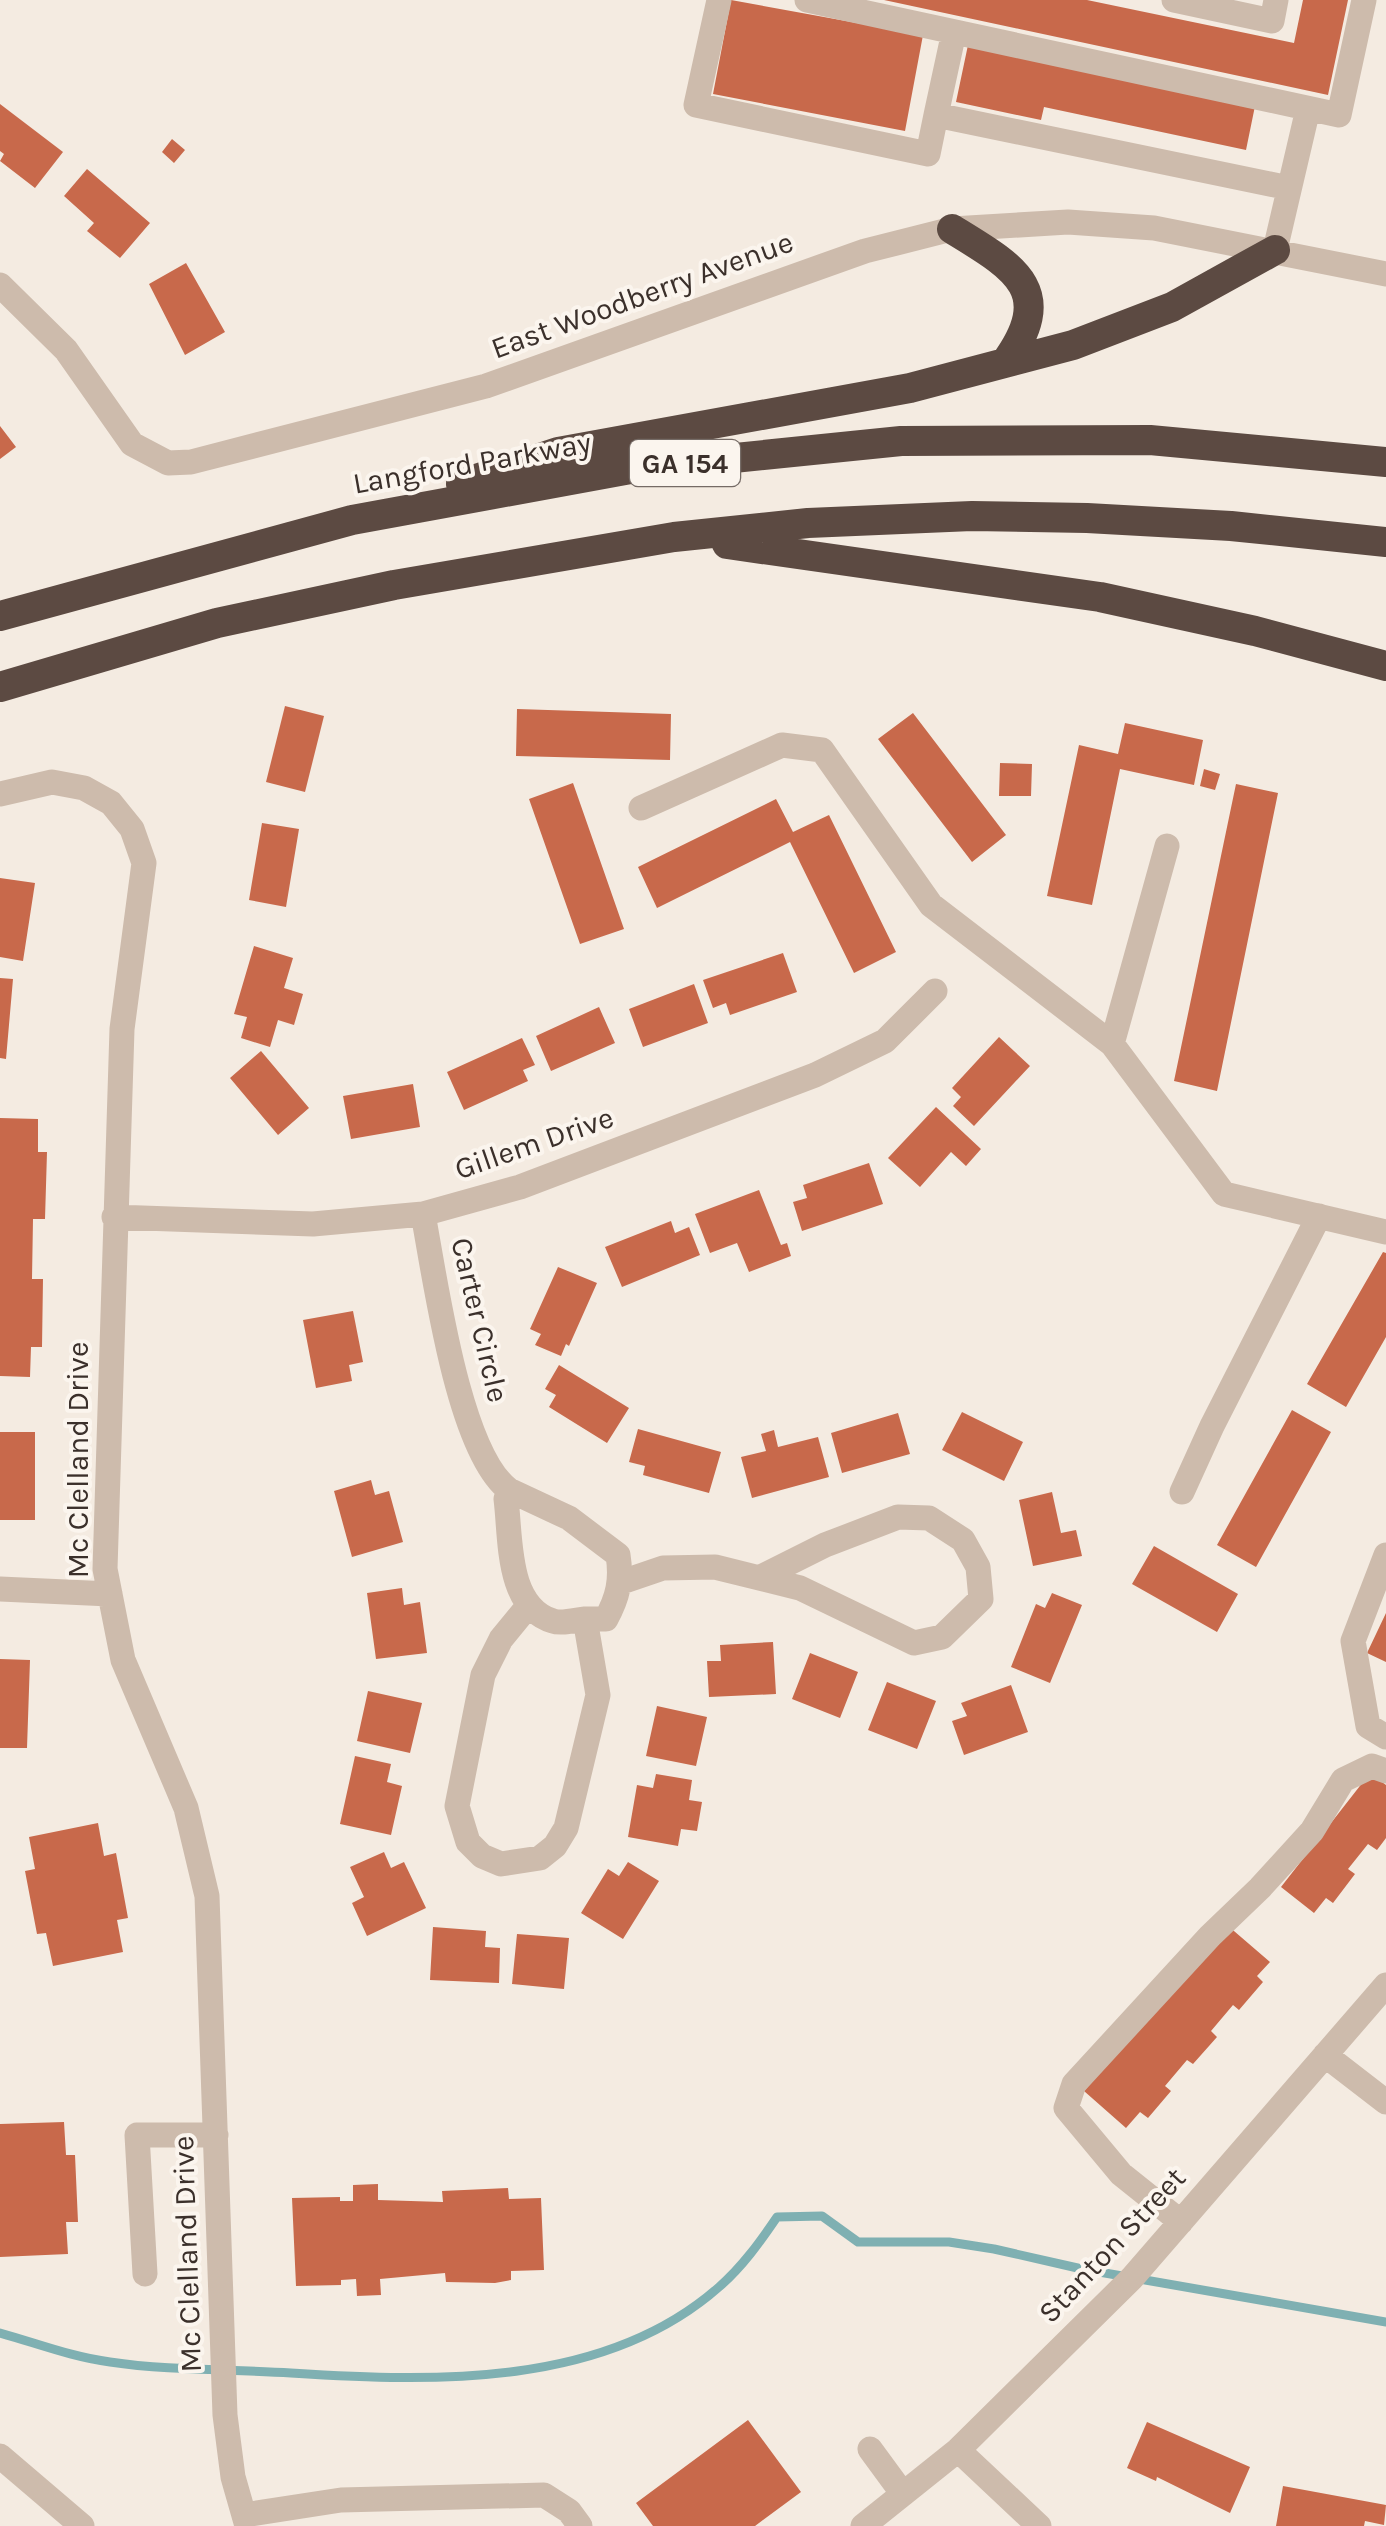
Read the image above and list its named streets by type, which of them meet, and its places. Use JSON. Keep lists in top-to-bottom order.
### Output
{
  "streets": {
    "highway": ["Langford Parkway", "GA 154"],
    "street": [
      "East Woodberry Avenue",
      "Gillem Drive",
      "Carter Circle",
      "Mc Clelland Drive",
      "Stanton Street"
    ]
  },
  "crossings": [
    ["Gillem Drive", "Carter Circle"],
    ["Gillem Drive", "Mc Clelland Drive"]
  ]
}
